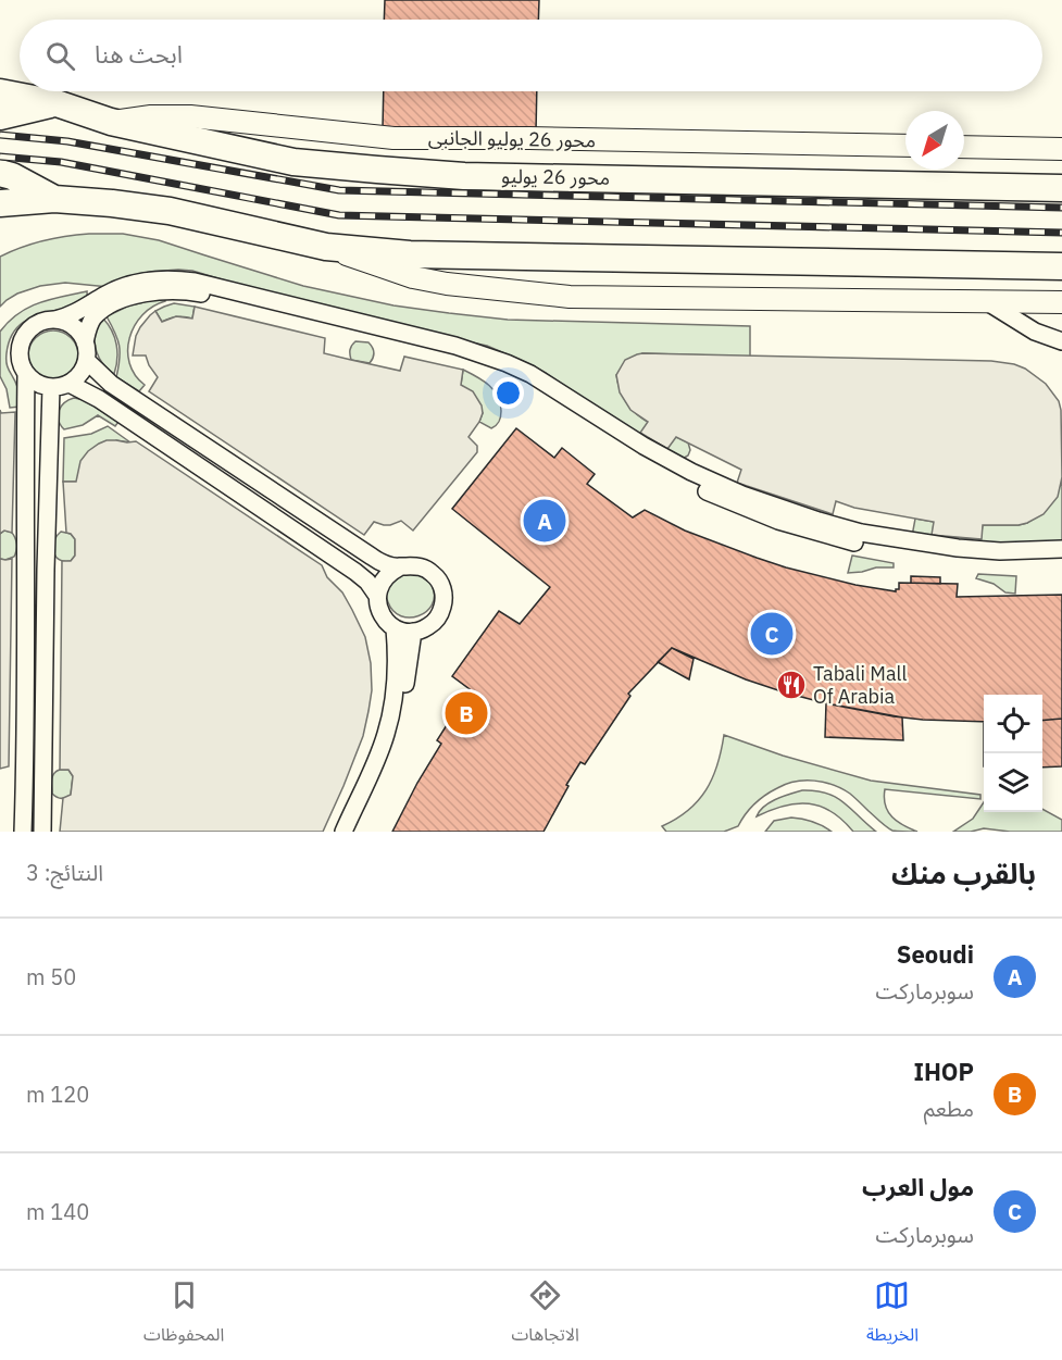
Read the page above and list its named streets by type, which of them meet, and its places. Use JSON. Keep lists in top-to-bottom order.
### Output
{
  "streets": {
    "highway": ["محور 26 يوليو"],
    "main road": ["محور 26 يوليو الجانبى"]
  },
  "crossings": [
    ["محور 26 يوليو الجانبى", "محور 26 يوليو"]
  ],
  "places": {
    "restaurant": ["Tabali Mall Of Arabia"]
  },
  "north": "bottom left",
  "page": {
    "search": "ابحث هنا",
    "pins": ["A", "C", "B"],
    "heading": ["بالقرب منك", "النتائج: 3"],
    "list": [
      {
        "mark": "A",
        "name": "Seoudi",
        "note": "سوبرماركت",
        "value": "50 m"
      },
      {
        "mark": "B",
        "name": "IHOP",
        "note": "مطعم",
        "value": "120 m"
      },
      {
        "mark": "C",
        "name": "مول العرب",
        "note": "سوبرماركت",
        "value": "140 m"
      }
    ],
    "nav": ["الخريطة", "الاتجاهات", "المحفوظات"]
  }
}
